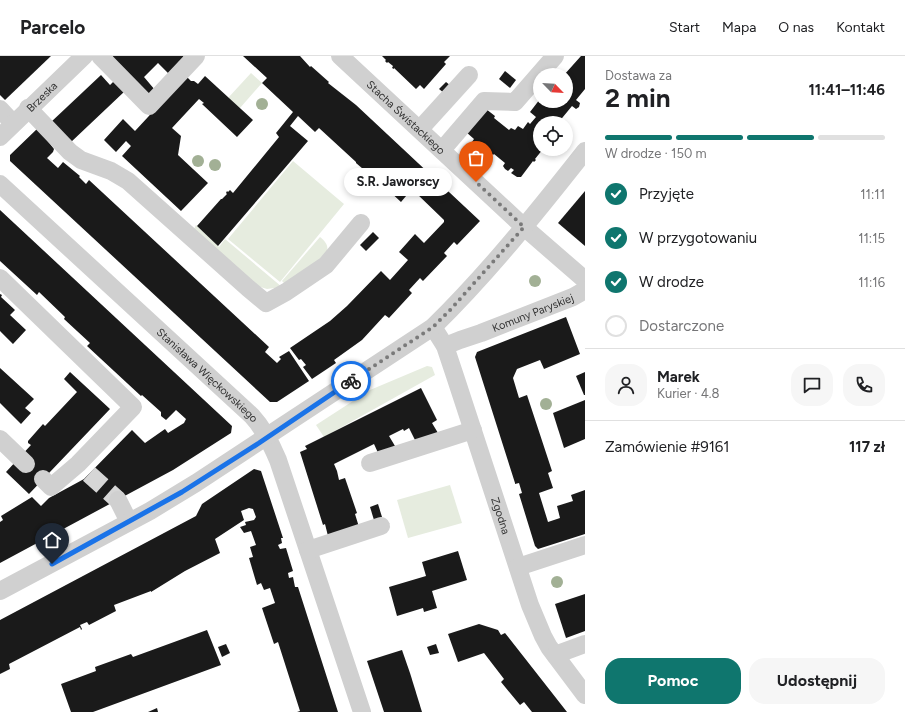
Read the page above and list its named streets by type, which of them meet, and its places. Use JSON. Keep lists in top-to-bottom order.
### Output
{
  "streets": {
    "street": [
      "Brzeska",
      "Stacha Świstackiego",
      "Komuny Paryskiej",
      "Stanisława Więckowskiego",
      "Zgodna"
    ]
  },
  "crossings": [
    ["Komuny Paryskiej", "Zgodna"]
  ],
  "places": ["S.R. Jaworscy"],
  "north": "bottom right",
  "page": {
    "header": "Parcelo",
    "nav": [
      "Start",
      "Mapa",
      "O nas",
      "Kontakt"
    ],
    "heading": ["2 min", "Dostawa za", "11:41–11:46"],
    "panel": [
      "Marek",
      "Kurier · 4.8",
      "Zamówienie #9161",
      "117 zł"
    ],
    "bar": "W drodze · 150 m",
    "bubble": "S.R. Jaworscy",
    "list": [
      ["Przyjęte", "11:11"],
      ["W przygotowaniu", "11:15"],
      ["W drodze", "11:16"],
      "Dostarczone"
    ],
    "buttons": ["Pomoc", "Udostępnij"]
  }
}
